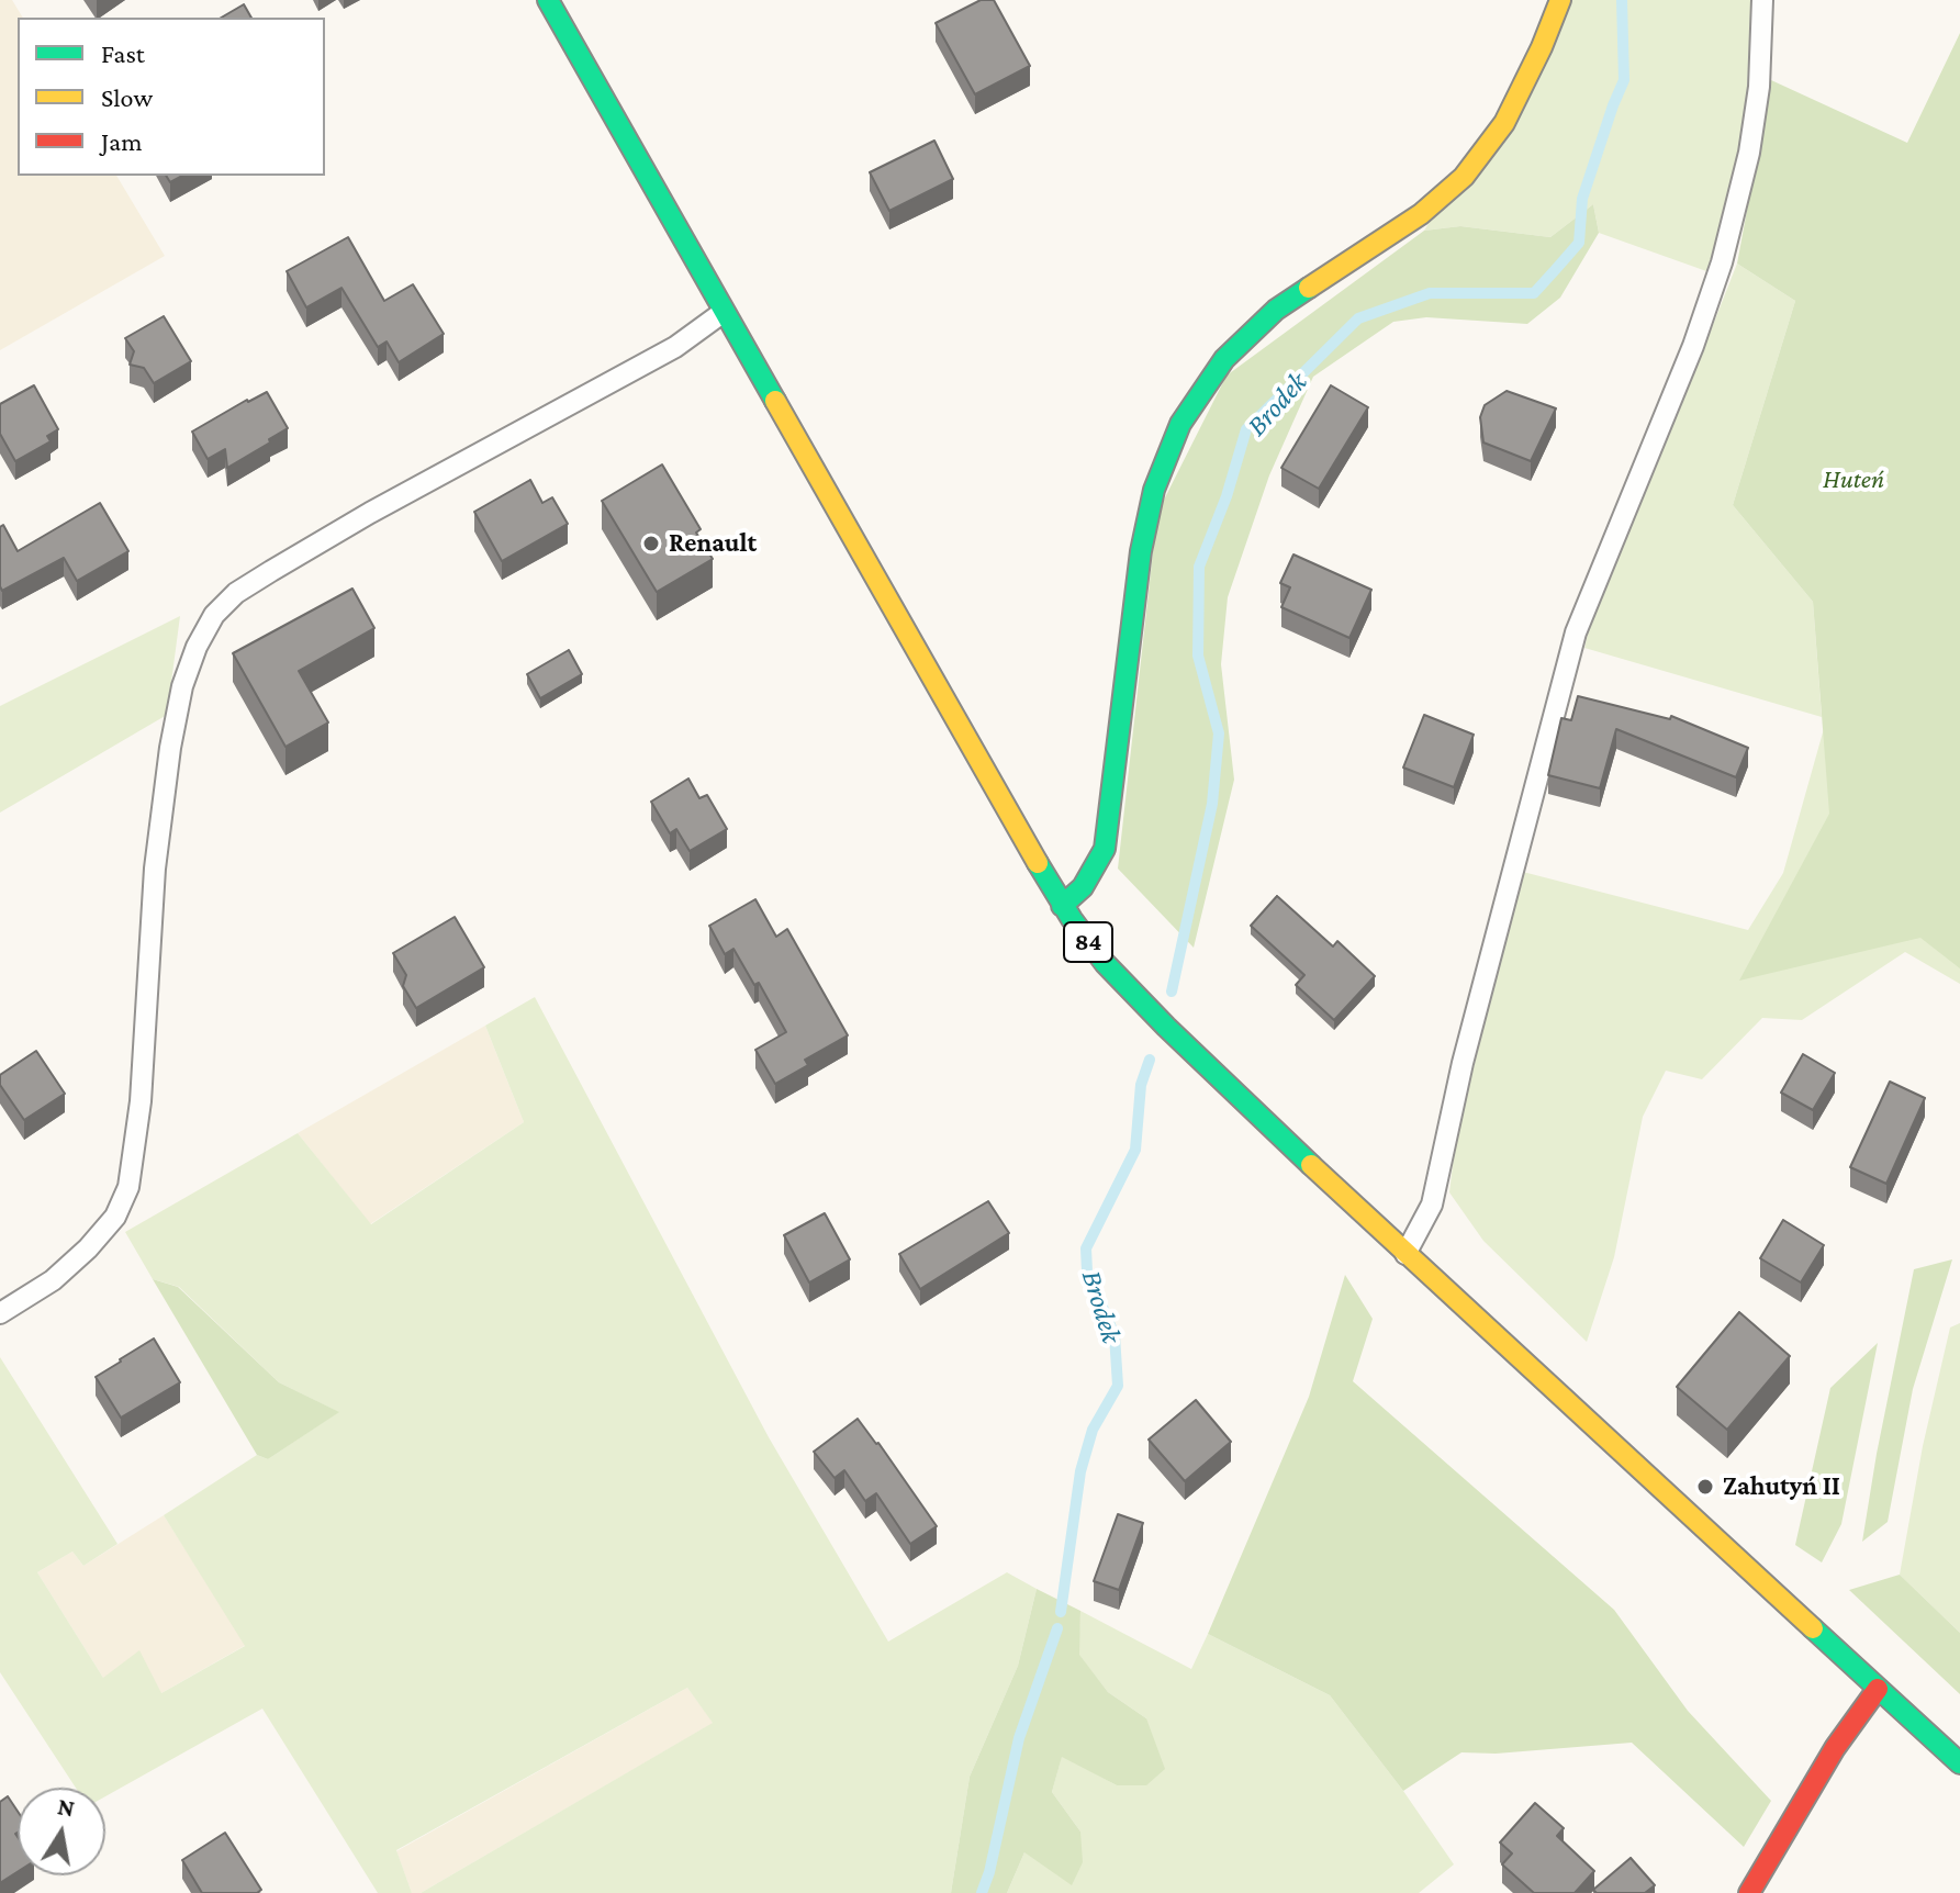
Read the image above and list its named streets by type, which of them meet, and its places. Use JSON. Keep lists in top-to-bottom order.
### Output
{
  "streets": {
    "main road": ["84"]
  },
  "water": ["Brodek"],
  "parks": ["Huteń"],
  "places": ["Renault", "Zahutyń II"],
  "legend": ["Fast", "Slow", "Jam"],
  "north": "top"
}
